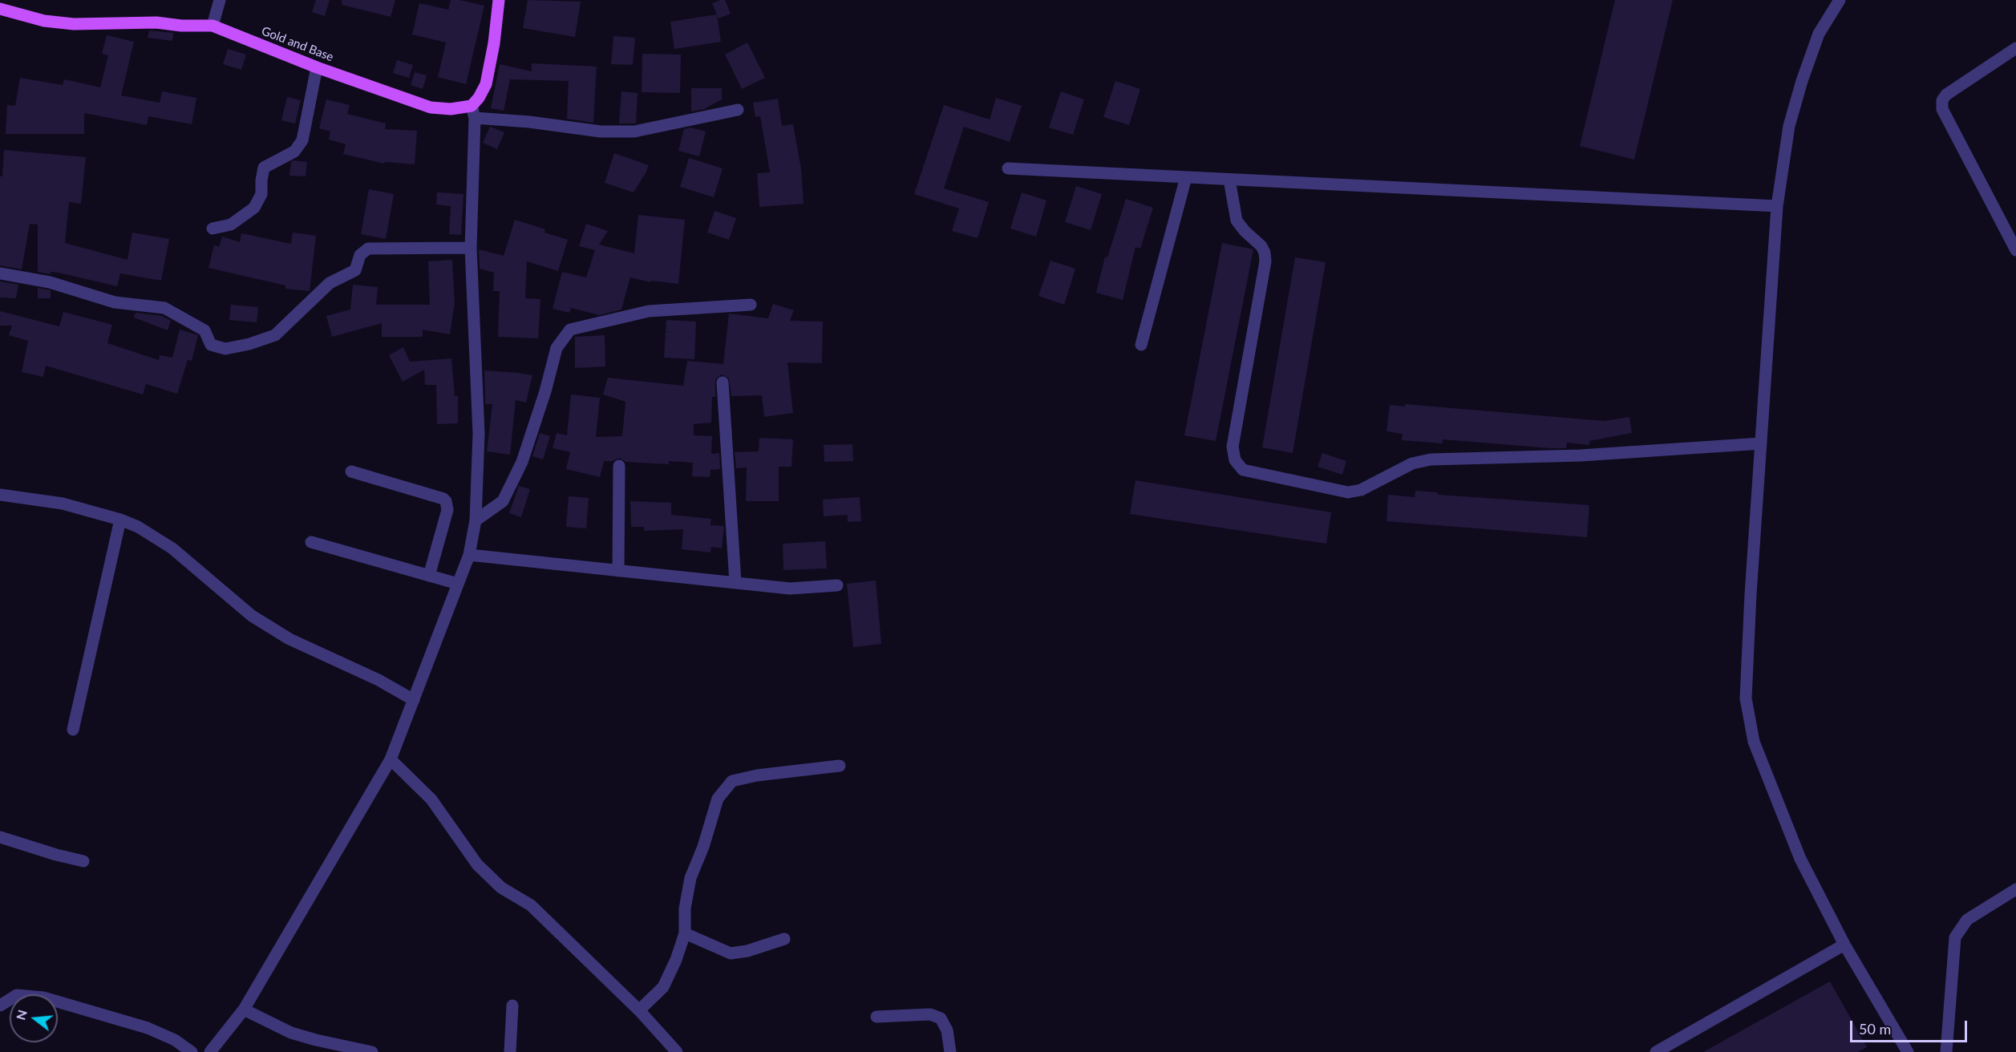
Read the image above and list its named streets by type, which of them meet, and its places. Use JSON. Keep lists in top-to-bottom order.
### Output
{
  "streets": {
    "main road": ["Gold and Base"]
  },
  "scale_bar": "50 m",
  "north": "left"
}
